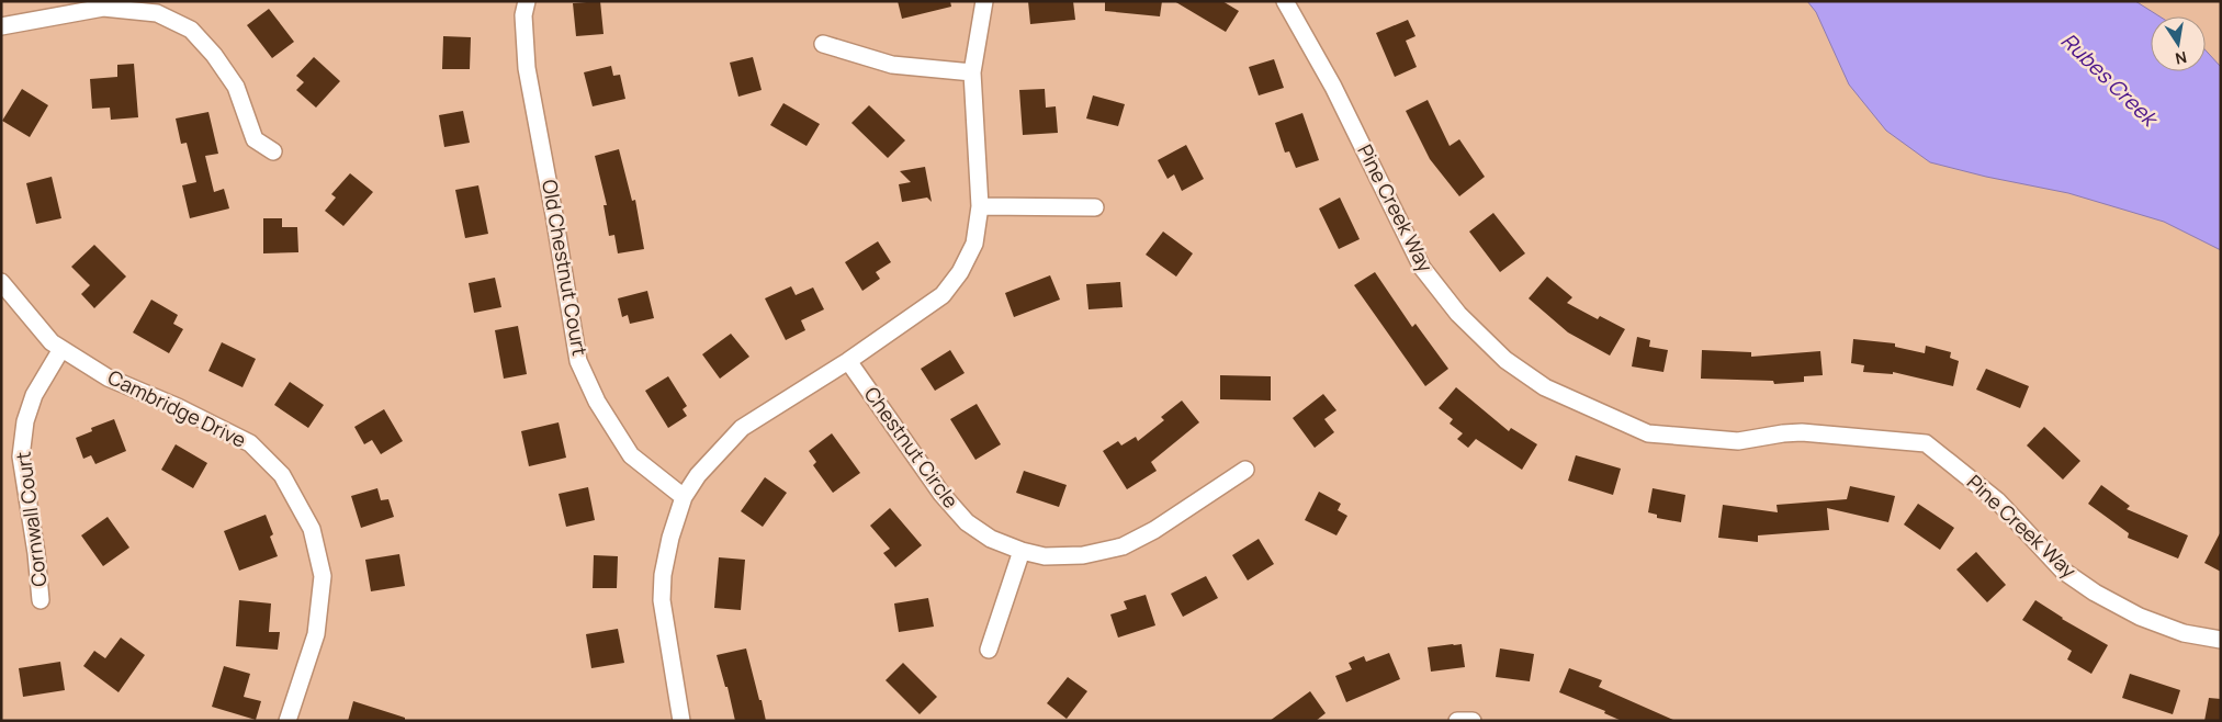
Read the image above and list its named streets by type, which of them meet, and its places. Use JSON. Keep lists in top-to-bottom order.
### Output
{
  "streets": {
    "street": [
      "Pine Creek Way",
      "Old Chestnut Court",
      "Cambridge Drive",
      "Chestnut Circle",
      "Cornwall Court"
    ]
  },
  "crossings": [
    ["Cambridge Drive", "Cornwall Court"]
  ],
  "water": ["Rubes Creek"],
  "north": "bottom"
}
